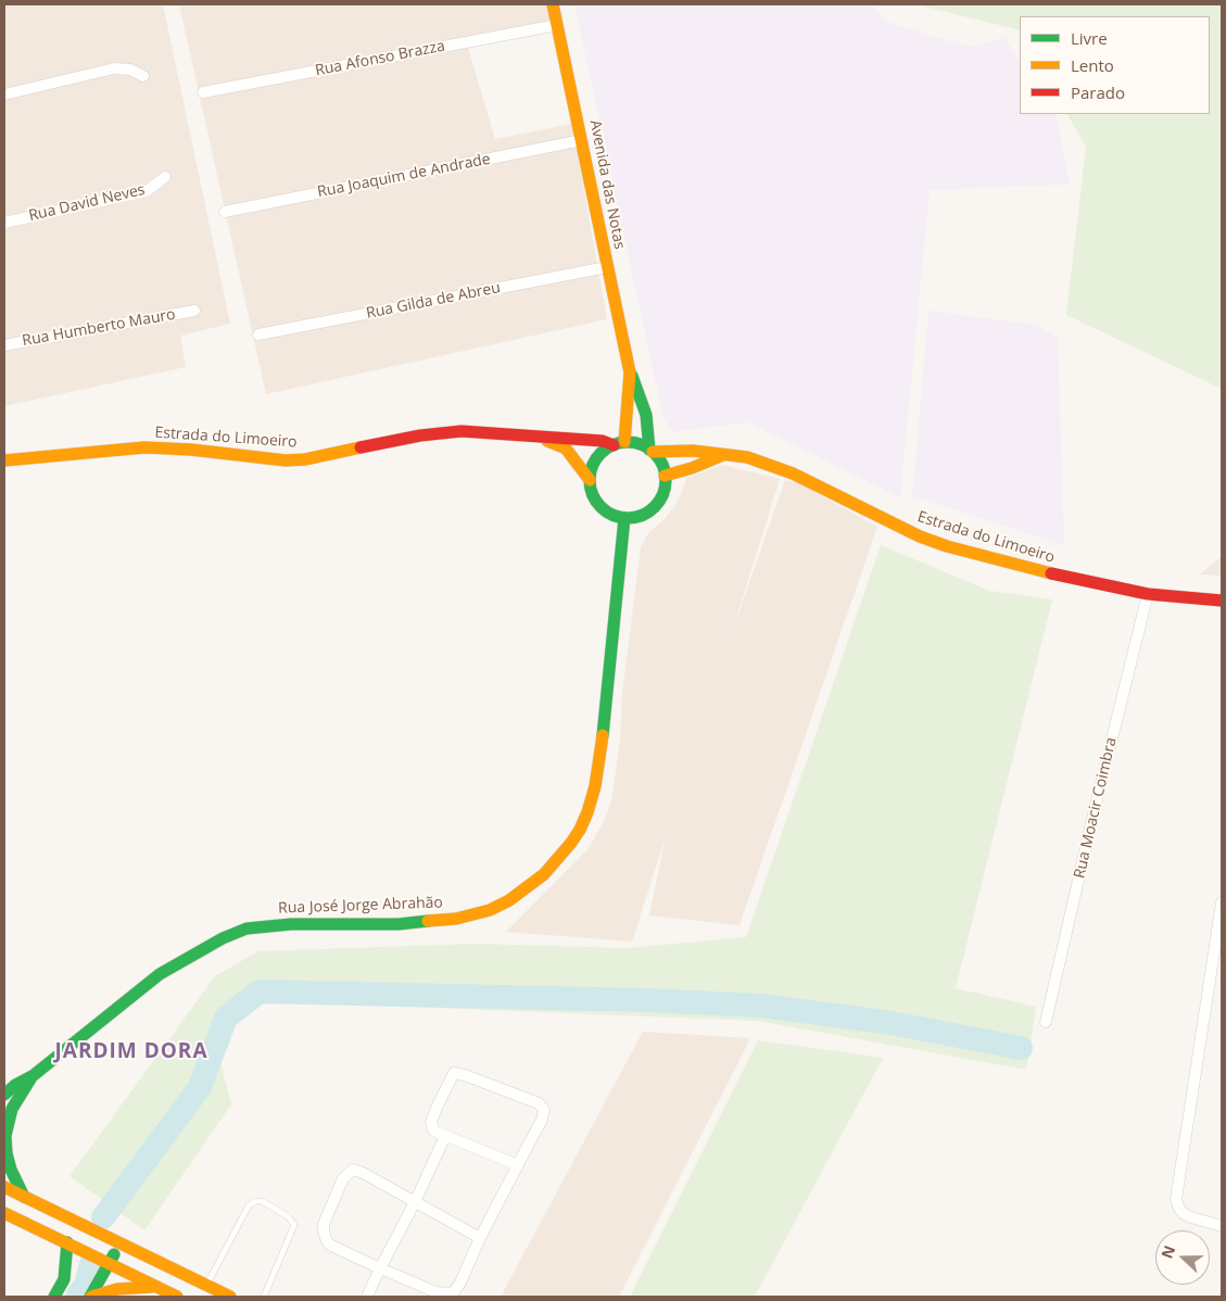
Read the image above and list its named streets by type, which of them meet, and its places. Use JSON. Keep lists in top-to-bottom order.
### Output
{
  "streets": {
    "main road": ["Avenida das Notas", "Estrada do Limoeiro", "Rua José Jorge Abrahão"],
    "street": [
      "Rua Afonso Brazza",
      "Rua Joaquim de Andrade",
      "Rua David Neves",
      "Rua Gilda de Abreu",
      "Rua Humberto Mauro",
      "Rua Moacir Coimbra"
    ]
  },
  "crossings": [
    ["Rua Afonso Brazza", "Avenida das Notas"],
    ["Rua Joaquim de Andrade", "Avenida das Notas"],
    ["Avenida das Notas", "Rua Gilda de Abreu"],
    ["Avenida das Notas", "Estrada do Limoeiro"],
    ["Avenida das Notas", "Rua José Jorge Abrahão"],
    ["Estrada do Limoeiro", "Rua Moacir Coimbra"],
    ["Estrada do Limoeiro", "Rua José Jorge Abrahão"]
  ],
  "districts": ["JARDIM DORA"],
  "legend": ["Livre", "Lento", "Parado"],
  "north": "left"
}
